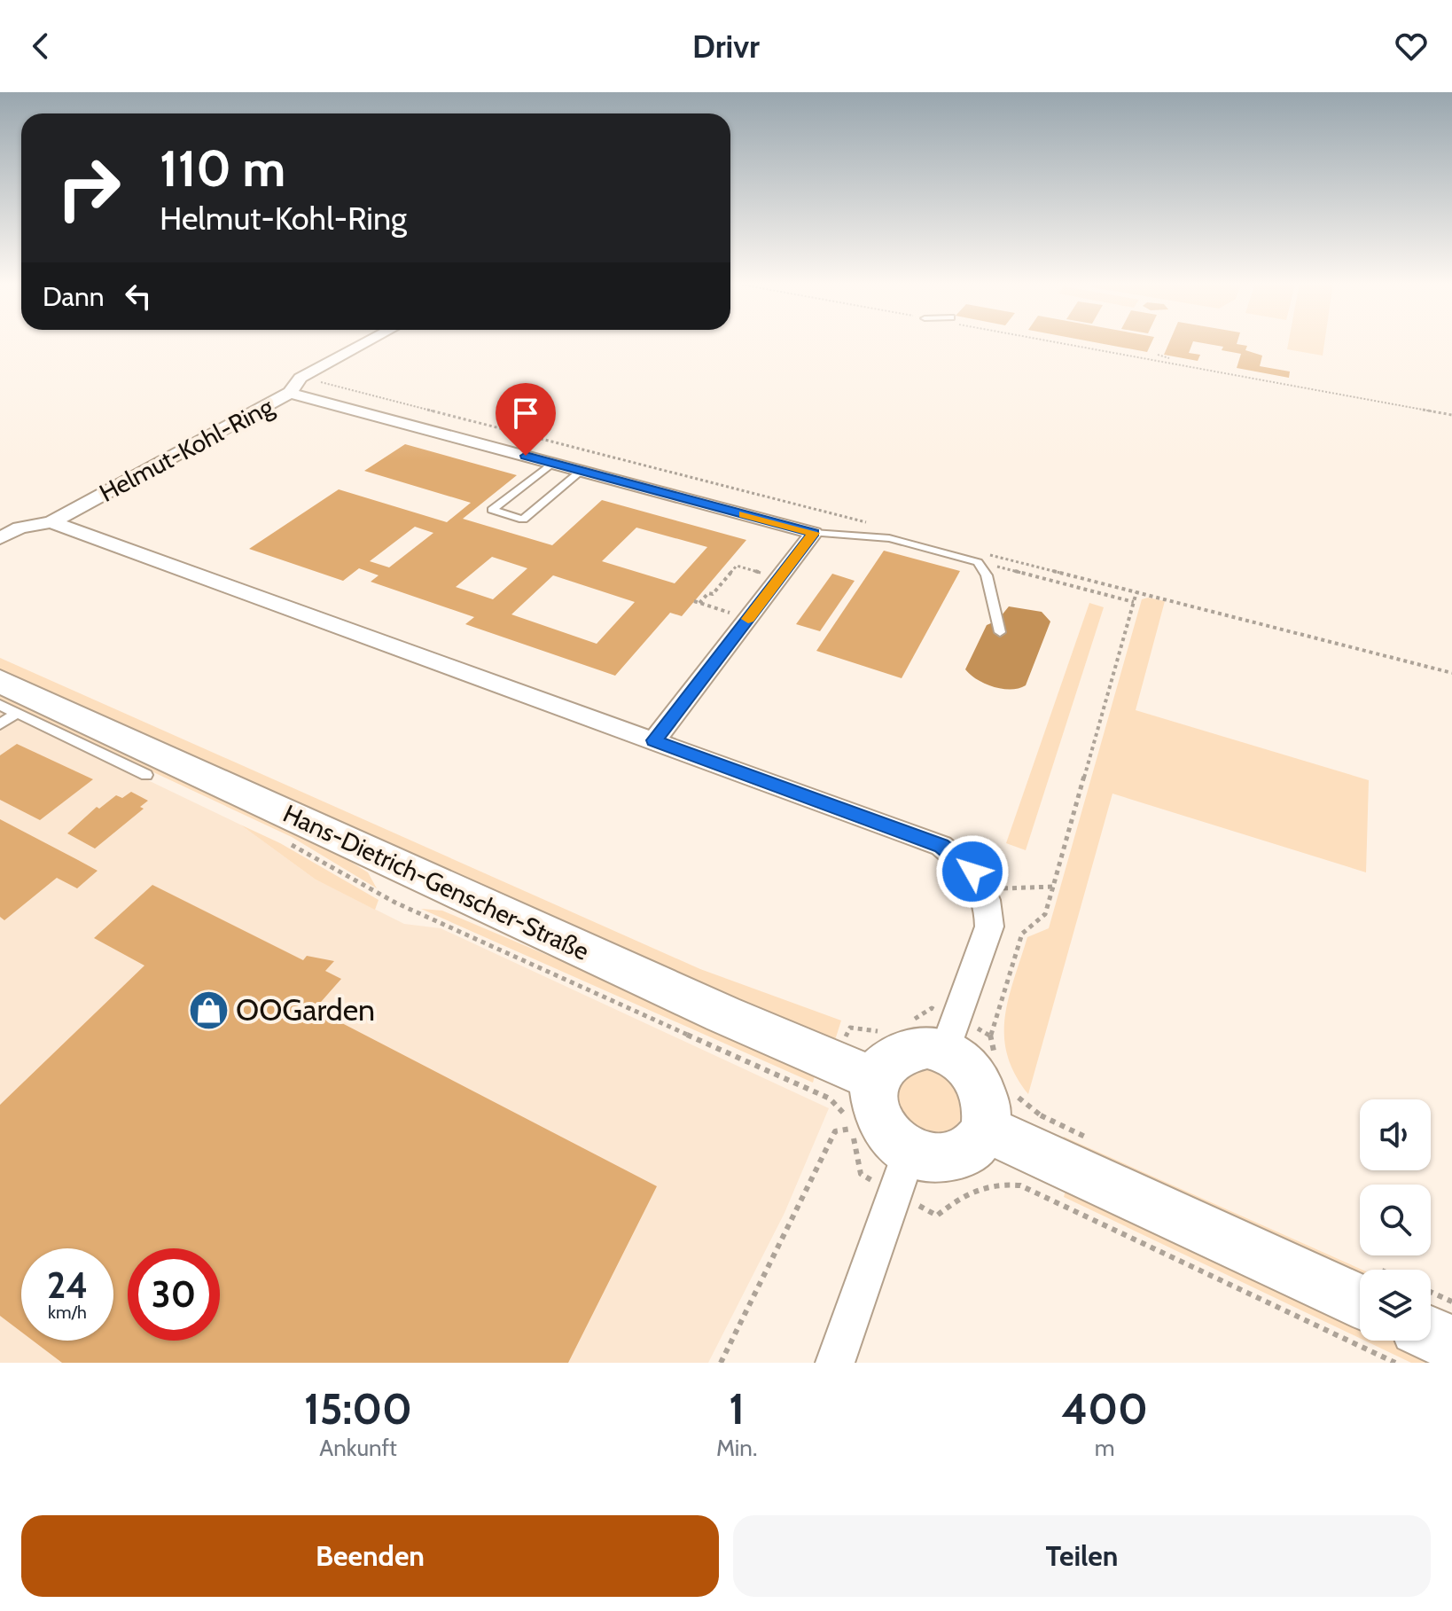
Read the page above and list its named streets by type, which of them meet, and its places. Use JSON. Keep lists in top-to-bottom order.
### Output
{
  "streets": {
    "street": ["Helmut-Kohl-Ring", "Hans-Dietrich-Genscher-Straße"]
  },
  "crossings": [
    ["Helmut-Kohl-Ring", "Hans-Dietrich-Genscher-Straße"]
  ],
  "places": {
    "shop": ["OOGarden"]
  },
  "page": {
    "header": "Drivr",
    "turn": ["110 m", "Helmut-Kohl-Ring"],
    "then": "Dann",
    "speed": "24 km/h",
    "limit": "30",
    "eta": [
      "15:00",
      "Ankunft",
      "1",
      "Min.",
      "400",
      "m"
    ],
    "buttons": ["Beenden", "Teilen"]
  }
}
